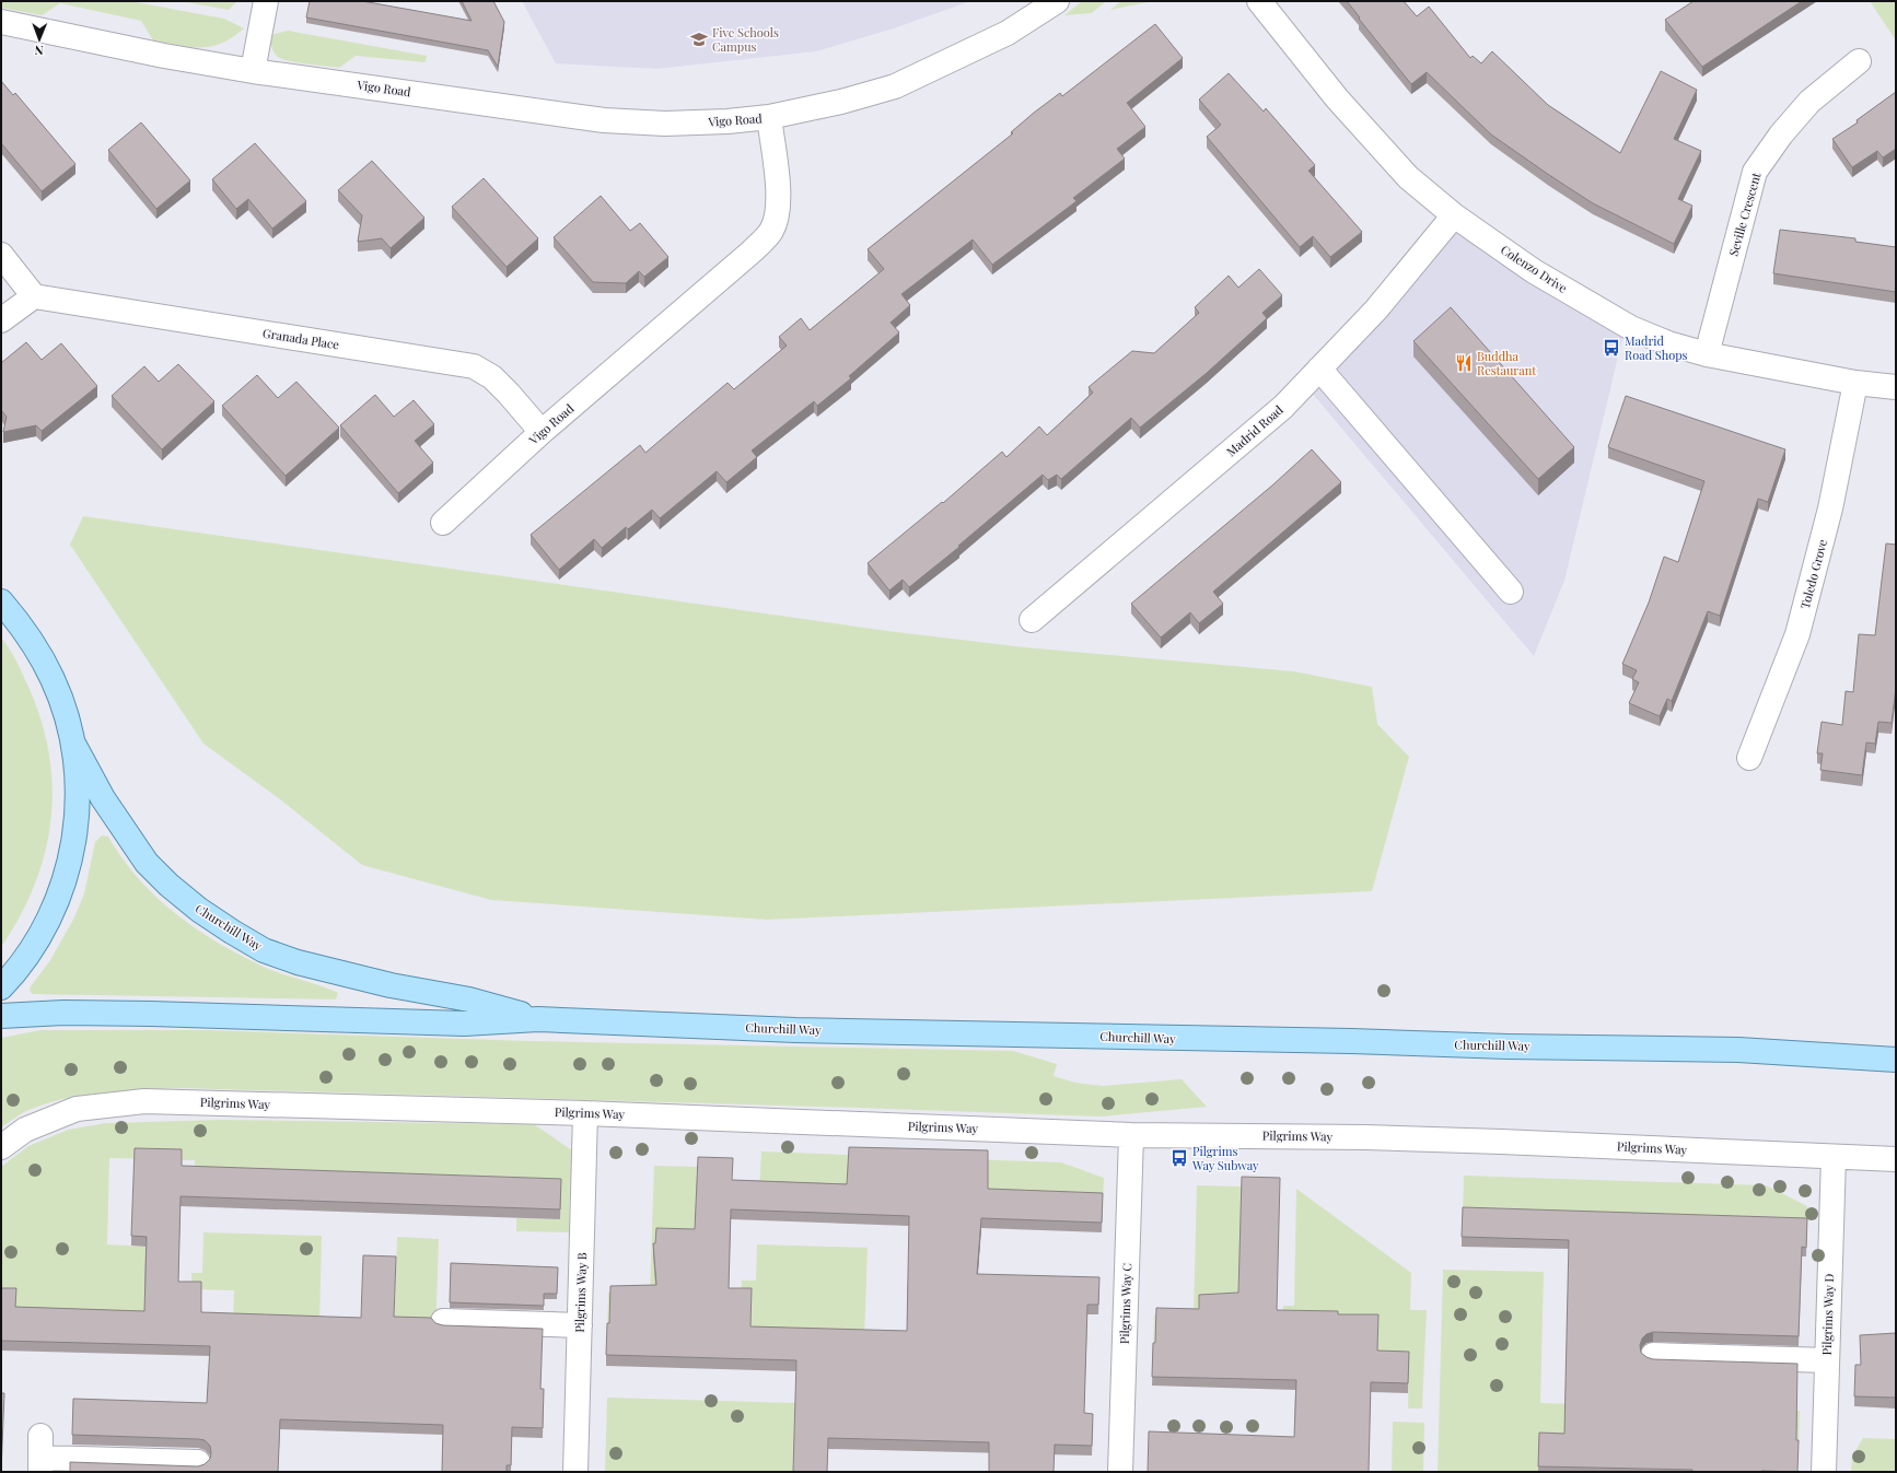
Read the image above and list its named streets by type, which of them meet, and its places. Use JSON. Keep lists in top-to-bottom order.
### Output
{
  "streets": {
    "main road": ["Churchill Way"],
    "street": [
      "Vigo Road",
      "Seville Crescent",
      "Colenzo Drive",
      "Granada Place",
      "Madrid Road",
      "Toledo Grove",
      "Pilgrims Way",
      "Pilgrims Way B",
      "Pilgrims Way C",
      "Pilgrims Way D"
    ]
  },
  "crossings": [
    ["Vigo Road", "Granada Place"],
    ["Seville Crescent", "Colenzo Drive"],
    ["Colenzo Drive", "Madrid Road"],
    ["Colenzo Drive", "Toledo Grove"],
    ["Pilgrims Way", "Pilgrims Way B"],
    ["Pilgrims Way", "Pilgrims Way C"],
    ["Pilgrims Way", "Pilgrims Way D"]
  ],
  "places": {
    "school or university": ["Five Schools Campus"],
    "bus stop": ["Madrid Road Shops", "Pilgrims Way Subway"],
    "restaurant": ["Buddha Restaurant"]
  },
  "north": "bottom"
}
